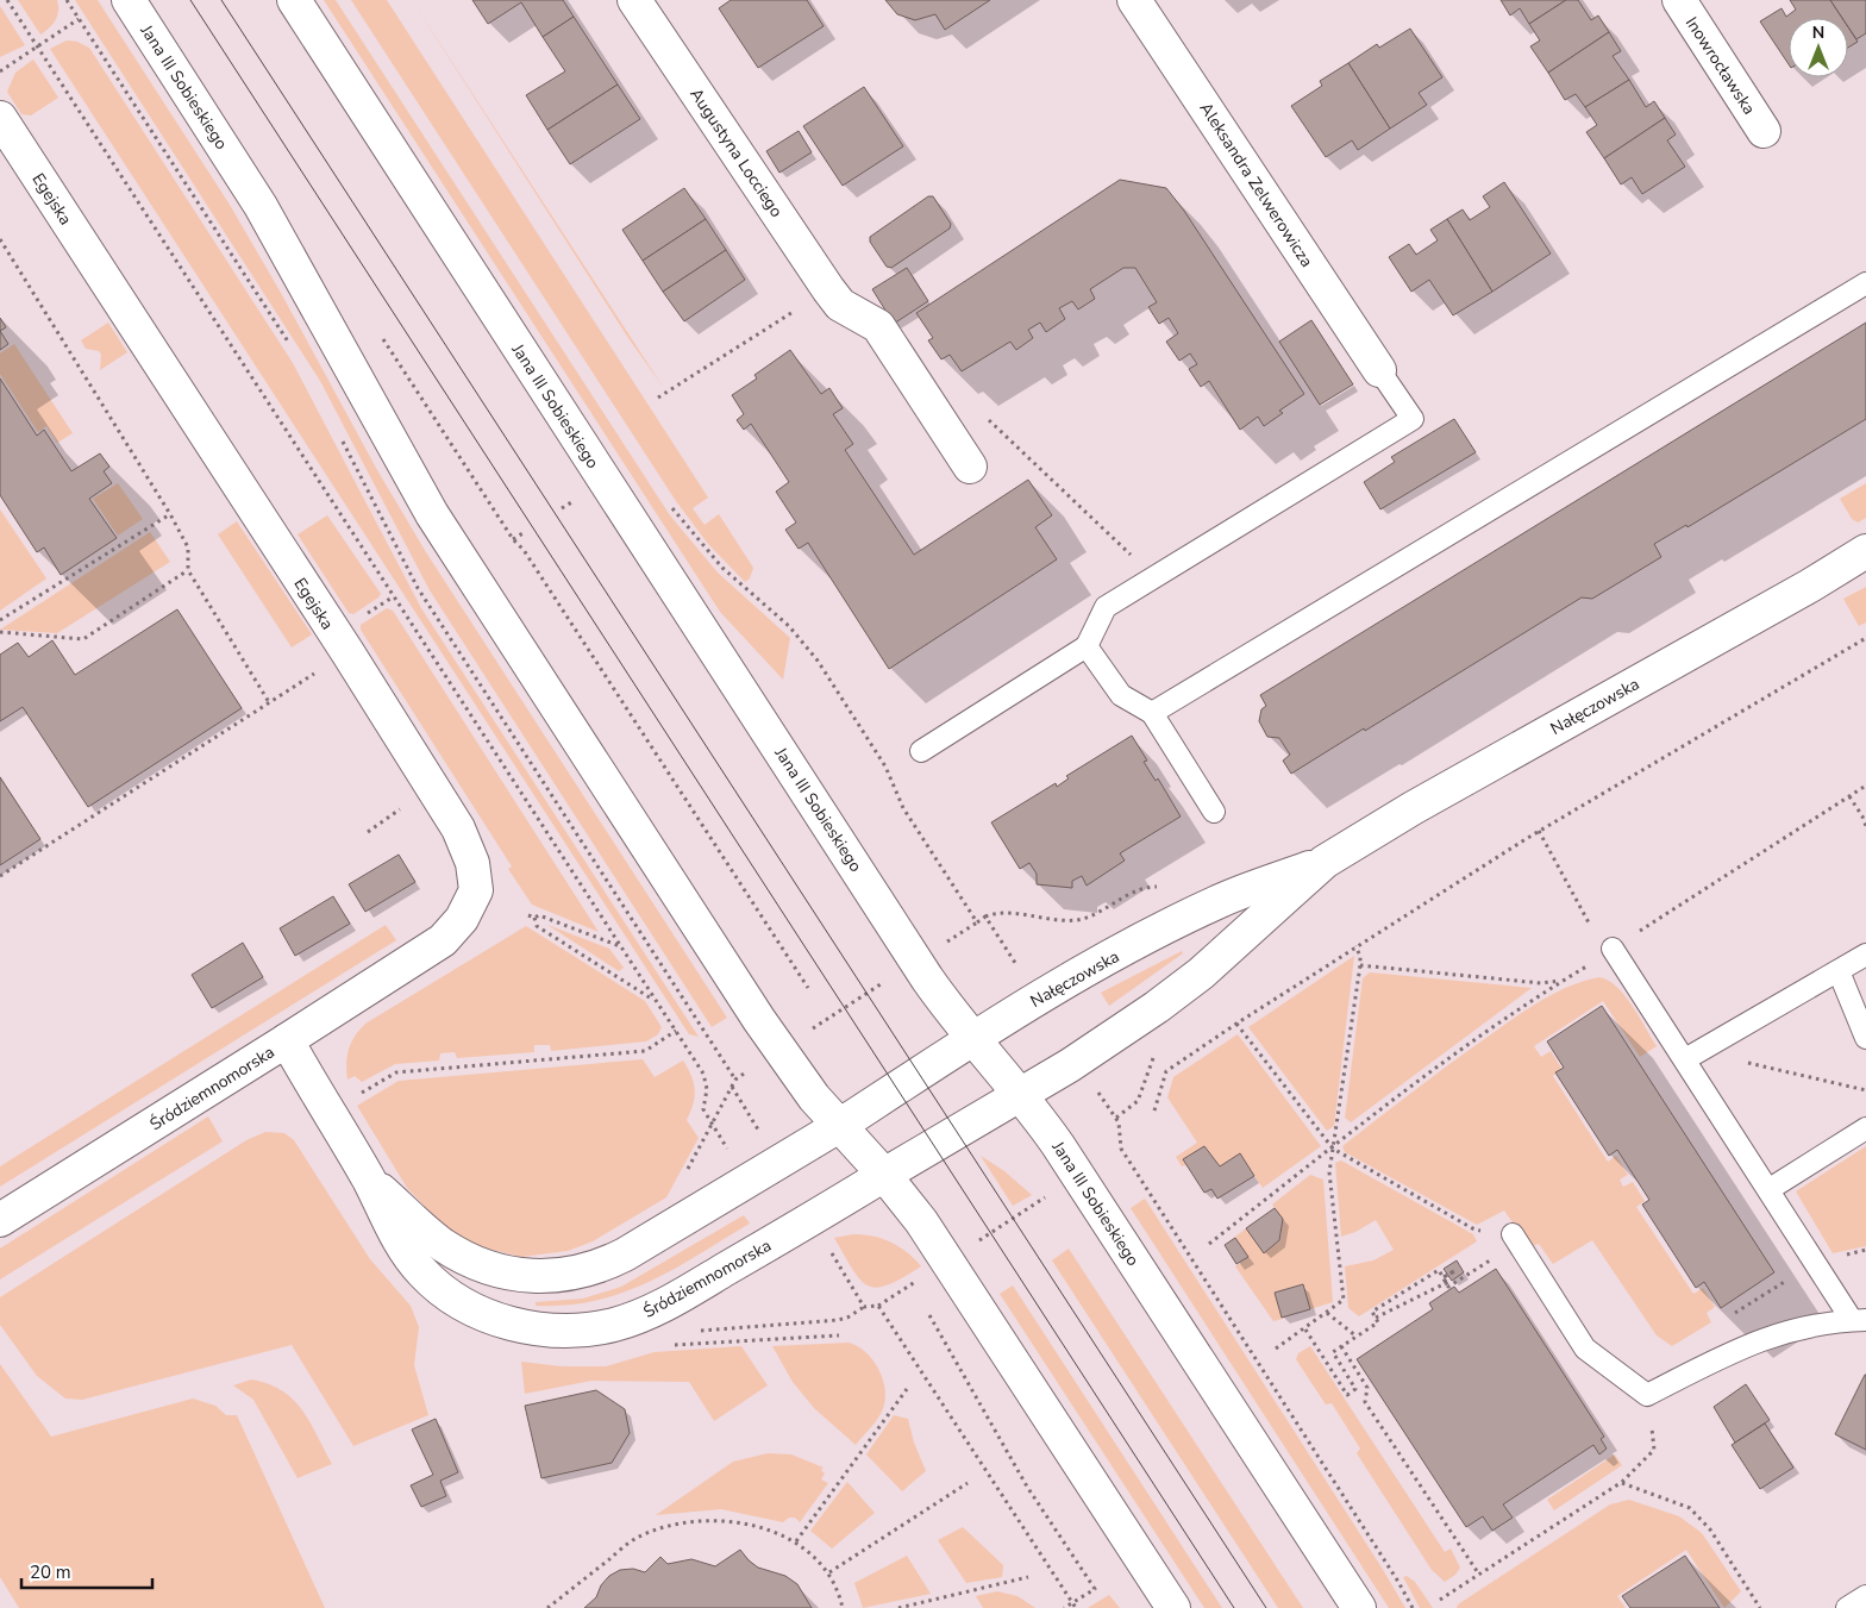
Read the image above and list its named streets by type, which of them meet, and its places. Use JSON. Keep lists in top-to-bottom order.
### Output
{
  "streets": {
    "street": [
      "Inowrocławska",
      "Jana III Sobieskiego",
      "Augustyna Locciego",
      "Aleksandra Zelwerowicza",
      "Egejska",
      "Nałęczowska",
      "Śródziemnomorska"
    ]
  },
  "crossings": [
    ["Jana III Sobieskiego", "Nałęczowska"],
    ["Jana III Sobieskiego", "Śródziemnomorska"],
    ["Egejska", "Śródziemnomorska"],
    ["Nałęczowska", "Śródziemnomorska"]
  ],
  "scale_bar": "20 m",
  "north": "top"
}
